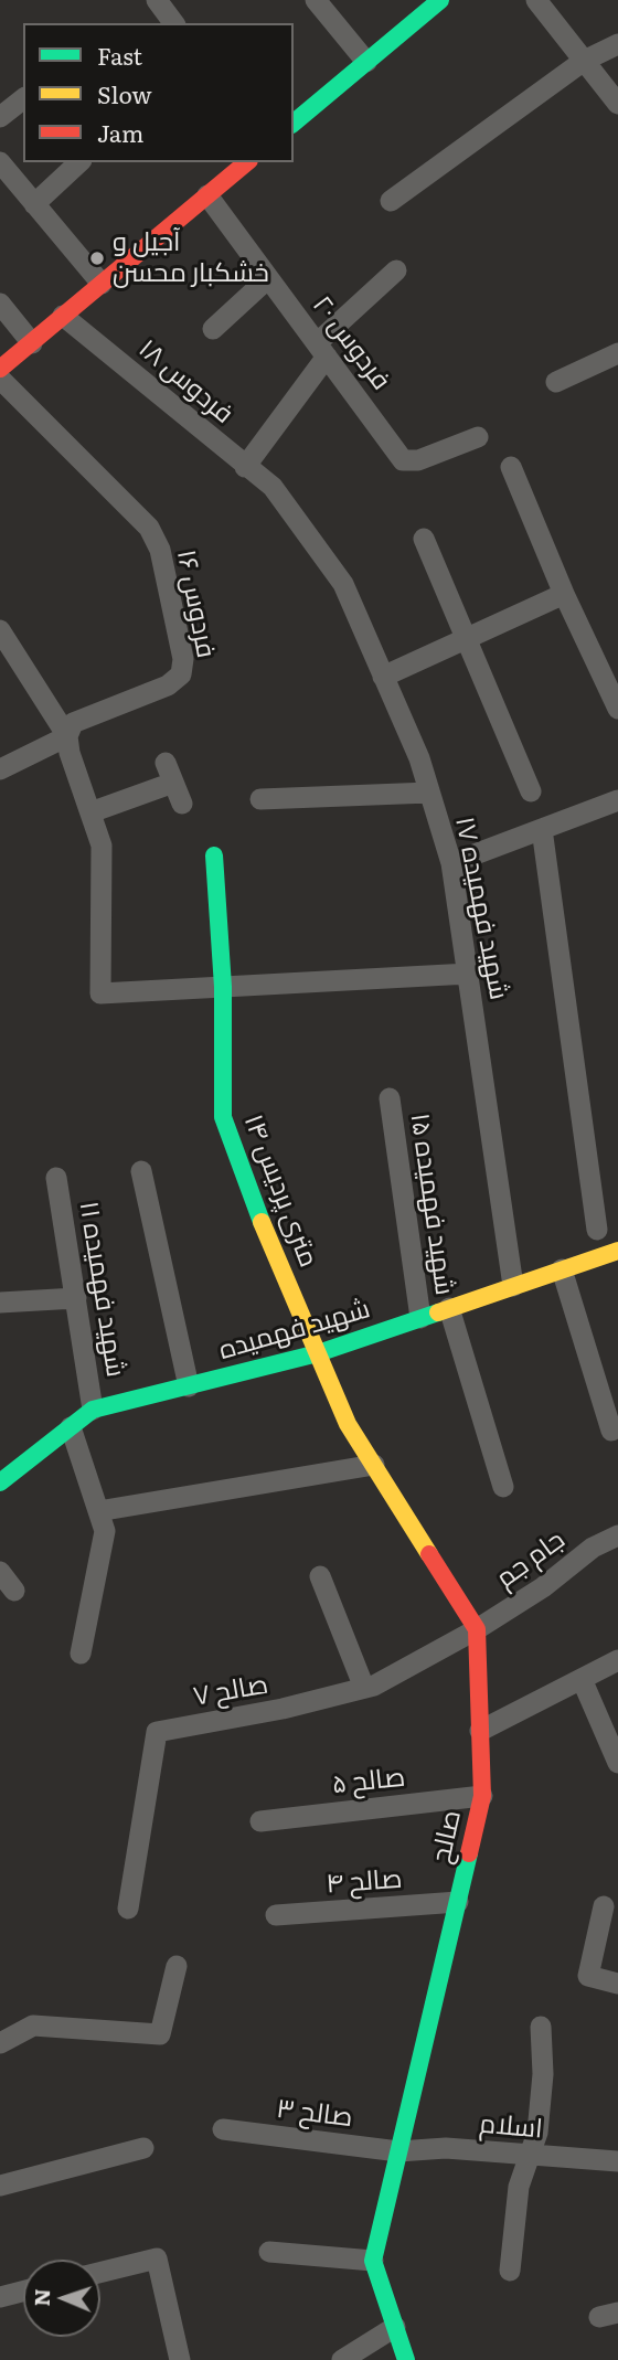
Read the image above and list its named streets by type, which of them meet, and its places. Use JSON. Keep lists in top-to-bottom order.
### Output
{
  "streets": {
    "street": [
      "فردوس ۲۰",
      "فردوس ۱۸",
      "فردوس ۱۶",
      "شهید فهمیده ۱۷",
      "۱۴ متری پردیس",
      "شهید فهمیده ۱۵",
      "شهید فهمیده ۱۱",
      "شهید فهمیده",
      "جام جم",
      "صالح ۷",
      "صالح ۵",
      "صالح",
      "صالح ۴",
      "صالح ۳",
      "اسلام"
    ]
  },
  "crossings": [
    ["فردوس ۱۸", "شهید فهمیده ۱۷"],
    ["شهید فهمیده ۱۷", "شهید فهمیده"],
    ["۱۴ متری پردیس", "شهید فهمیده"],
    ["شهید فهمیده ۱۵", "شهید فهمیده"],
    ["شهید فهمیده ۱۱", "شهید فهمیده"],
    ["جام جم", "صالح ۷"],
    ["جام جم", "صالح"],
    ["صالح ۷", "صالح"],
    ["صالح ۵", "صالح"],
    ["صالح", "صالح ۴"],
    ["صالح", "صالح ۳"],
    ["صالح", "اسلام"],
    ["صالح ۳", "اسلام"]
  ],
  "places": ["آجیل و خشکبار محسن"],
  "legend": ["Fast", "Slow", "Jam"],
  "north": "left"
}
